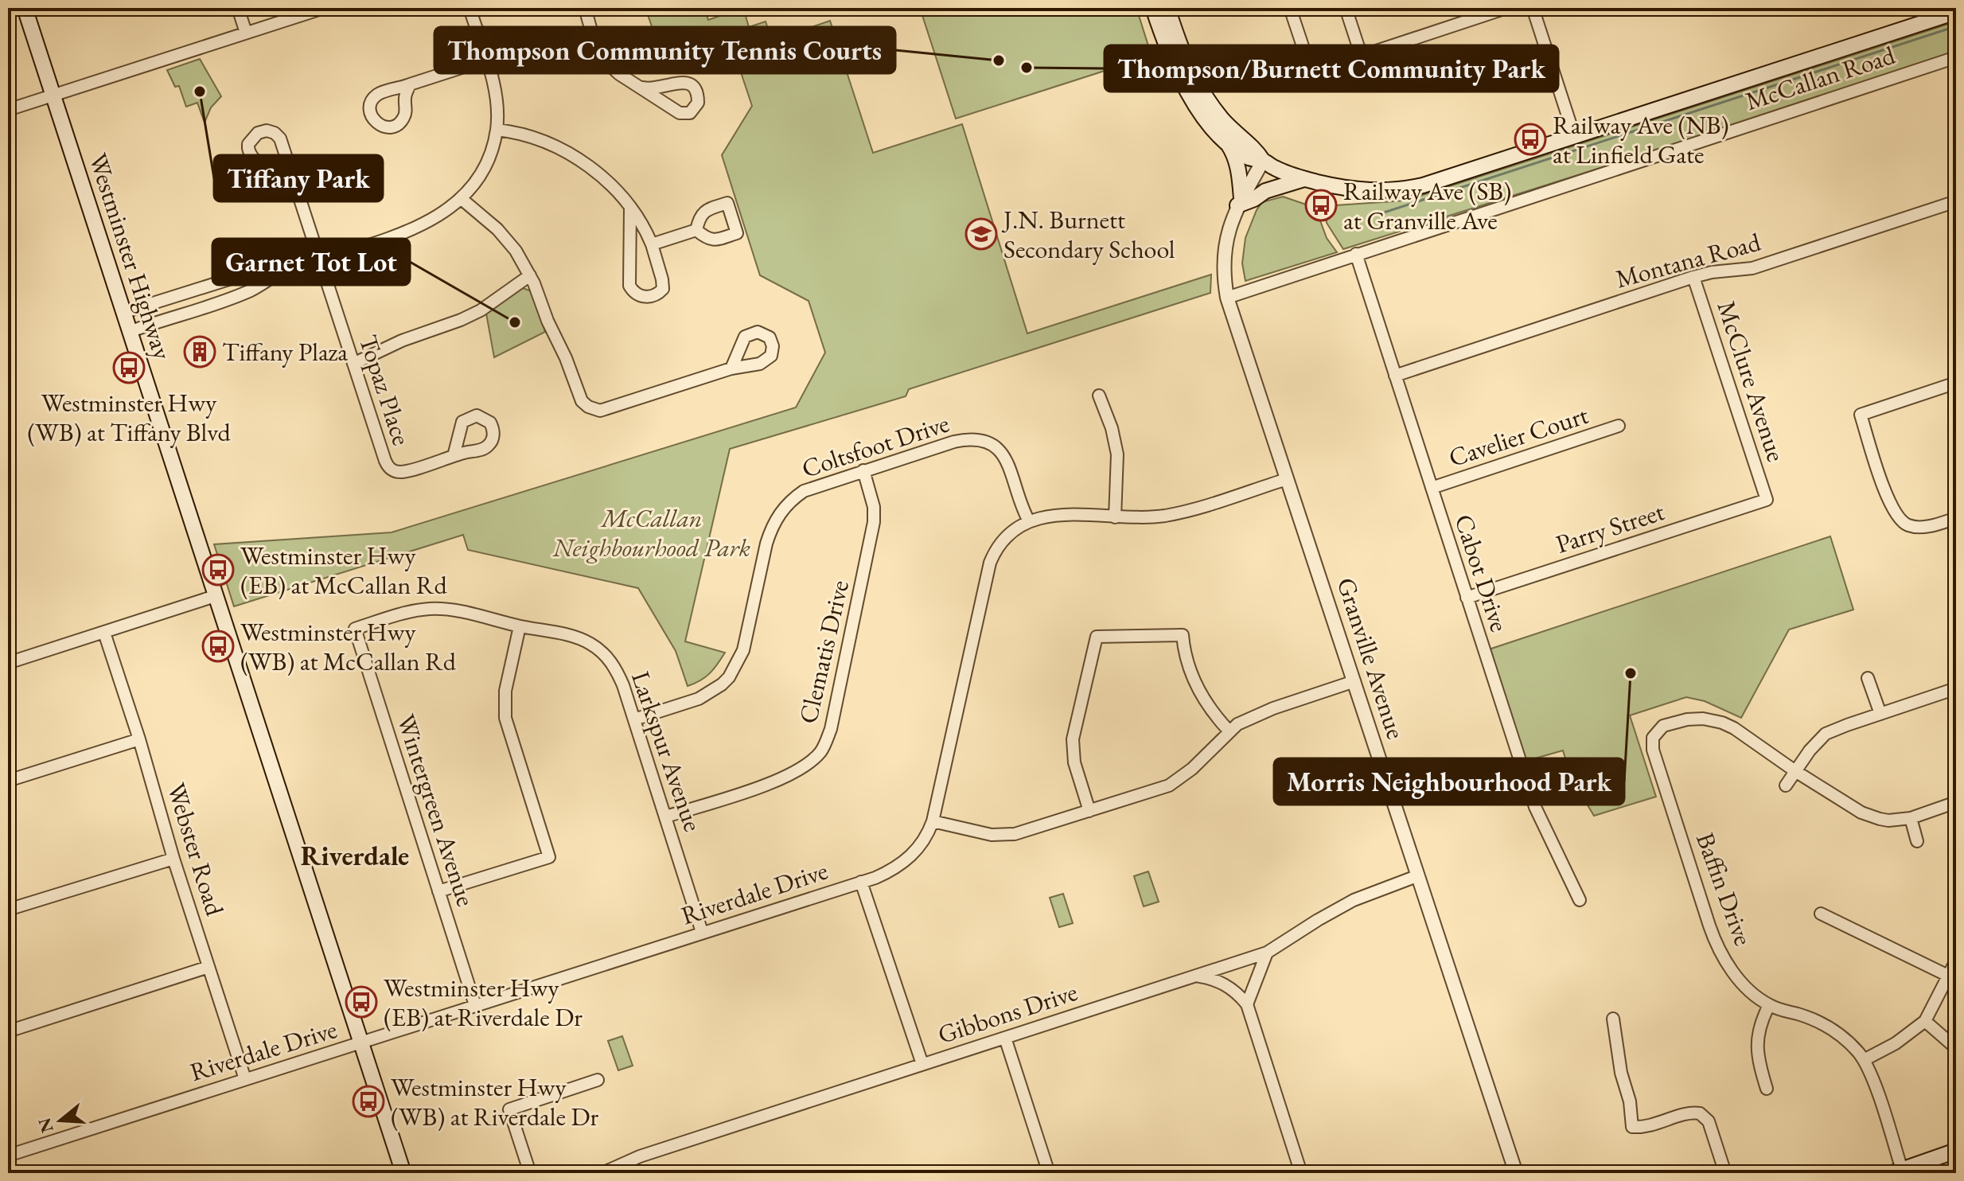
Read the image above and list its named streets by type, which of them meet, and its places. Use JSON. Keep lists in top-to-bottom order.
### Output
{
  "streets": {
    "main road": ["Westminster Highway"],
    "street": [
      "McCallan Road",
      "Montana Road",
      "McClure Avenue",
      "Topaz Place",
      "Cavelier Court",
      "Coltsfoot Drive",
      "Parry Street",
      "Cabot Drive",
      "Clematis Drive",
      "Granville Avenue",
      "Larkspur Avenue",
      "Wintergreen Avenue",
      "Webster Road",
      "Baffin Drive",
      "Riverdale Drive",
      "Gibbons Drive"
    ]
  },
  "crossings": [
    ["McCallan Road", "Cabot Drive"],
    ["McCallan Road", "Granville Avenue"],
    ["Westminster Highway", "Riverdale Drive"],
    ["Montana Road", "McClure Avenue"],
    ["Montana Road", "Cabot Drive"],
    ["McClure Avenue", "Parry Street"],
    ["Cavelier Court", "Cabot Drive"],
    ["Coltsfoot Drive", "Clematis Drive"],
    ["Coltsfoot Drive", "Larkspur Avenue"],
    ["Coltsfoot Drive", "Riverdale Drive"],
    ["Parry Street", "Cabot Drive"],
    ["Clematis Drive", "Larkspur Avenue"],
    ["Granville Avenue", "Riverdale Drive"],
    ["Granville Avenue", "Gibbons Drive"],
    ["Larkspur Avenue", "Wintergreen Avenue"],
    ["Larkspur Avenue", "Riverdale Drive"],
    ["Wintergreen Avenue", "Riverdale Drive"],
    ["Webster Road", "Riverdale Drive"]
  ],
  "districts": ["Riverdale"],
  "parks": ["McCallan Neighbourhood Park"],
  "places": {
    "other": [
      "Thompson Community Tennis Courts",
      "Thompson/Burnett Community Park",
      "Tiffany Park",
      "Garnet Tot Lot",
      "Morris Neighbourhood Park"
    ],
    "bus stop": [
      "Railway Ave (NB) at Linfield Gate",
      "Railway Ave (SB) at Granville Ave",
      "Westminster Hwy (WB) at Tiffany Blvd",
      "Westminster Hwy (EB) at McCallan Rd",
      "Westminster Hwy (WB) at McCallan Rd",
      "Westminster Hwy (EB) at Riverdale Dr",
      "Westminster Hwy (WB) at Riverdale Dr"
    ],
    "school or university": ["J.N. Burnett Secondary School"],
    "building": ["Tiffany Plaza"]
  },
  "north": "left"
}
